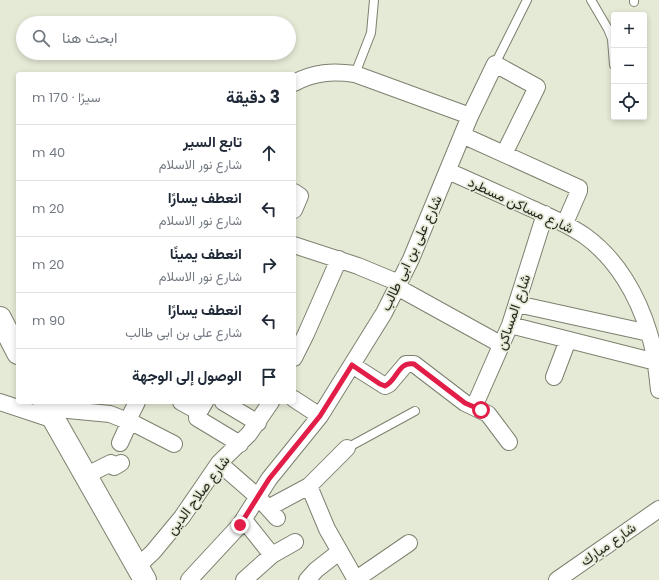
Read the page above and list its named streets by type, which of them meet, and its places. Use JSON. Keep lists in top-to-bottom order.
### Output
{
  "streets": {
    "street": [
      "شارع مساكن مسطرد",
      "شارع على بن ابى طالب",
      "شارع المساكن",
      "شارع صلاح الدين",
      "شارع مبارك"
    ]
  },
  "crossings": [
    ["شارع مساكن مسطرد", "شارع على بن ابى طالب"],
    ["شارع مساكن مسطرد", "شارع المساكن"]
  ],
  "page": {
    "map_buttons": ["+", "−"],
    "search": "ابحث هنا",
    "heading": ["3 دقيقة", "سيرًا · 170 m"],
    "list": [
      ["تابع السير", "شارع نور الاسلام", "40 m"],
      ["انعطف يسارًا", "شارع نور الاسلام", "20 m"],
      ["انعطف يمينًا", "شارع نور الاسلام", "20 m"],
      ["انعطف يسارًا", "شارع على بن ابى طالب", "90 m"],
      "الوصول إلى الوجهة"
    ]
  }
}
